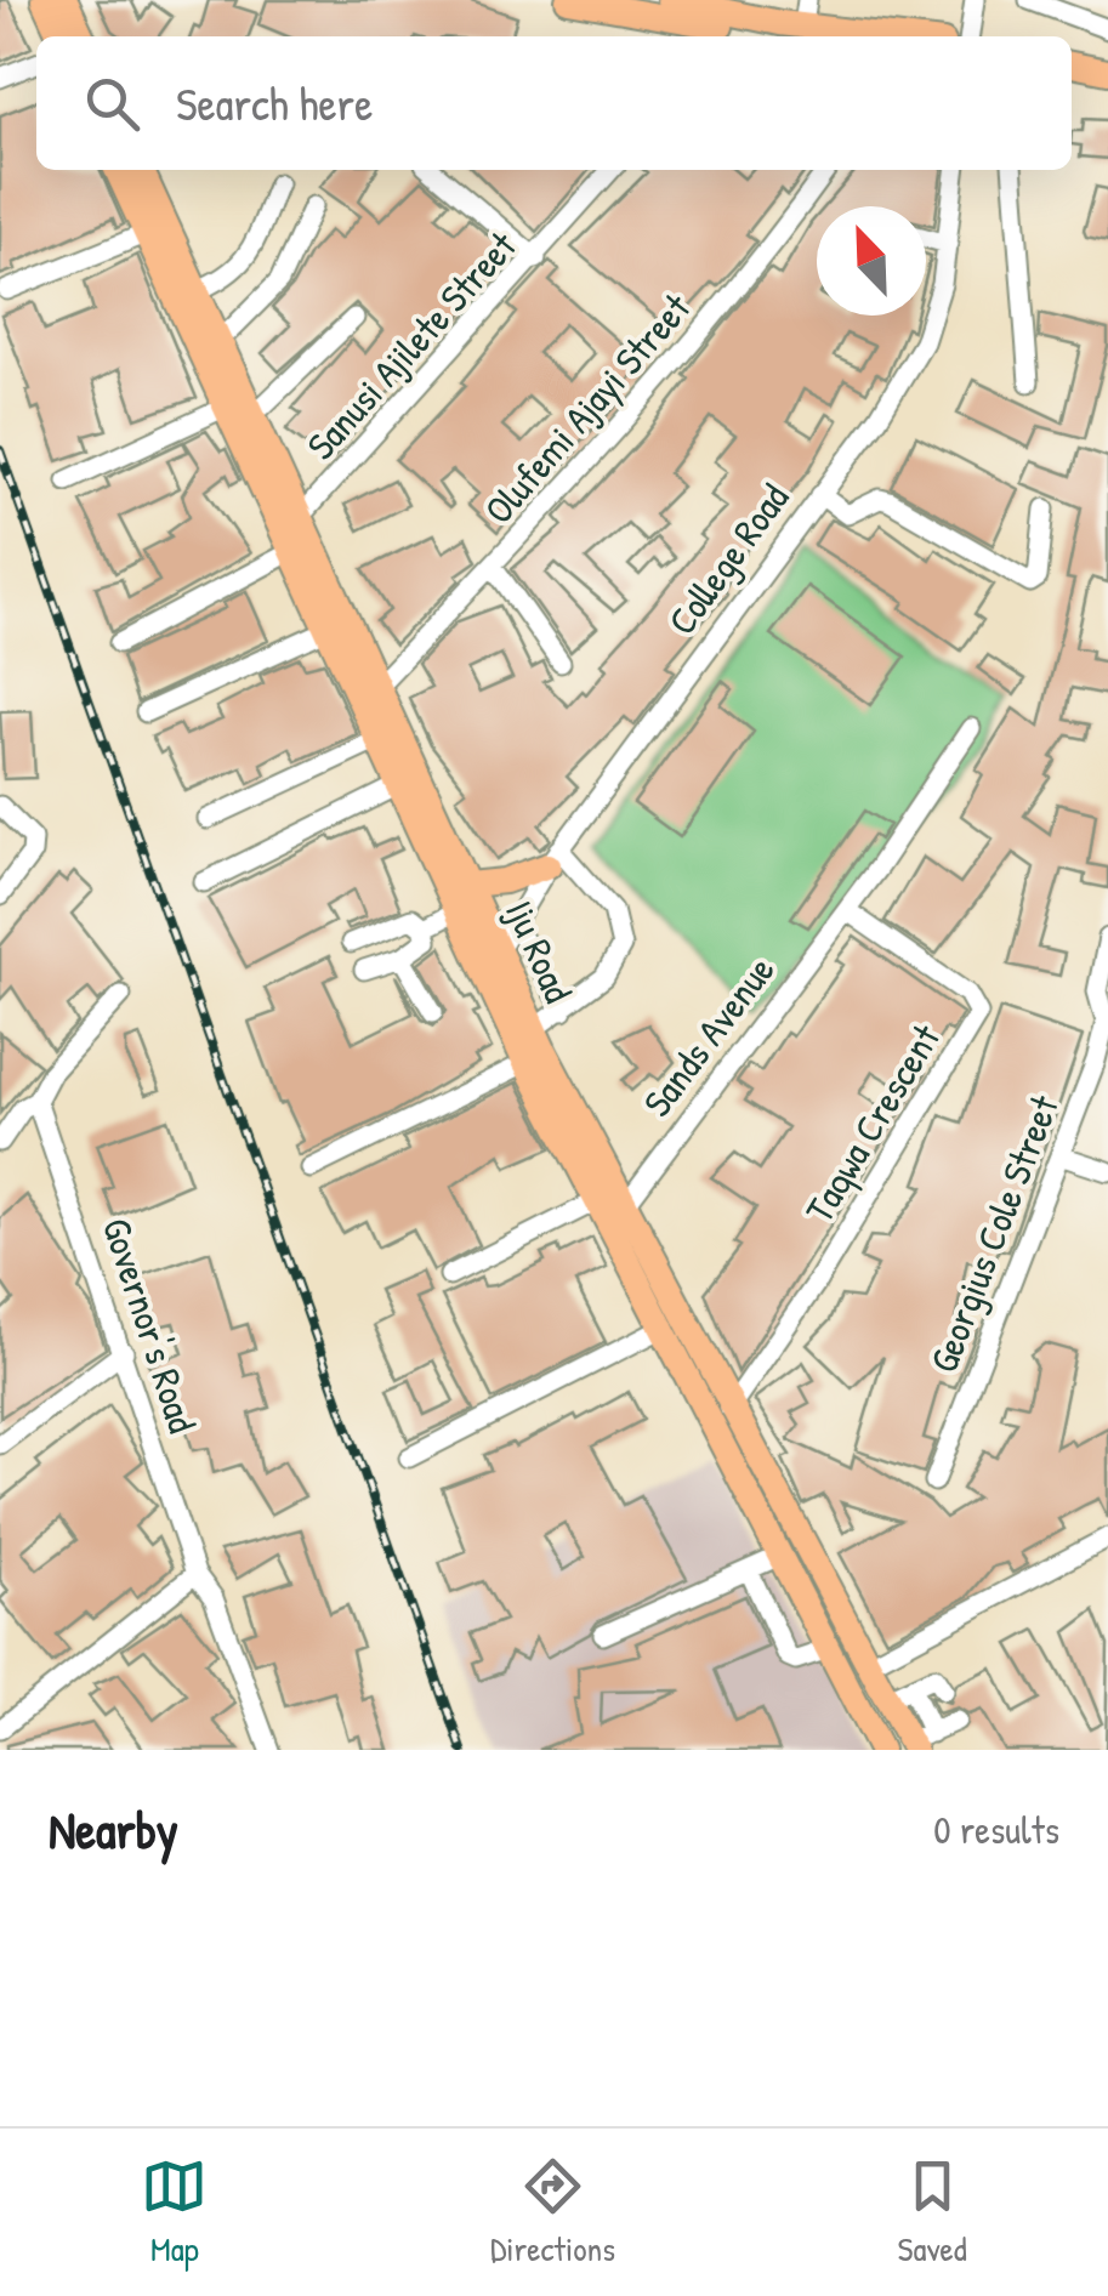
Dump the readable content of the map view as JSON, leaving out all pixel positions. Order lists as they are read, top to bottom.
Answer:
{
  "streets": {
    "main road": ["Iju Road"],
    "street": [
      "Sanusi Ajilete Street",
      "Olufemi Ajayi Street",
      "College Road",
      "Sands Avenue",
      "Taqwa Crescent",
      "Georgius Cole Street",
      "Governor's Road"
    ]
  },
  "crossings": [
    ["Sanusi Ajilete Street", "Iju Road"],
    ["Olufemi Ajayi Street", "Iju Road"],
    ["College Road", "Iju Road"],
    ["Iju Road", "Sands Avenue"],
    ["Iju Road", "Taqwa Crescent"],
    ["Sands Avenue", "Taqwa Crescent"]
  ],
  "north": "top left",
  "page": {
    "search": "Search here",
    "heading": ["Nearby", "0 results"],
    "nav": ["Map", "Directions", "Saved"]
  }
}
